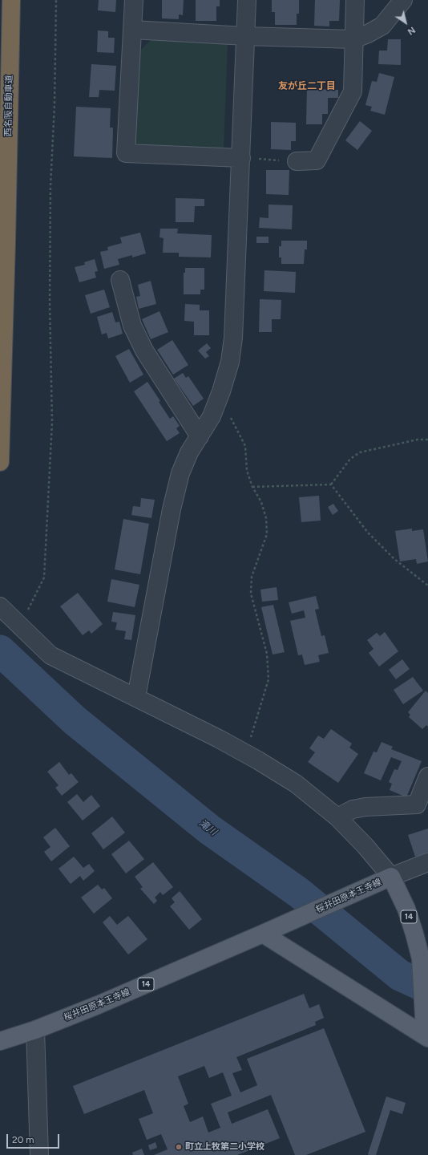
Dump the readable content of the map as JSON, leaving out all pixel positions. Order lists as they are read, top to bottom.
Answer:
{
  "streets": {
    "highway": ["西名阪自動車道"],
    "main road": ["桜井田原本王寺線", "14"]
  },
  "districts": ["友が丘二丁目"],
  "water": ["滝川"],
  "places": ["町立上牧第二小学校"],
  "scale_bar": "20 m",
  "north": "bottom right"
}
